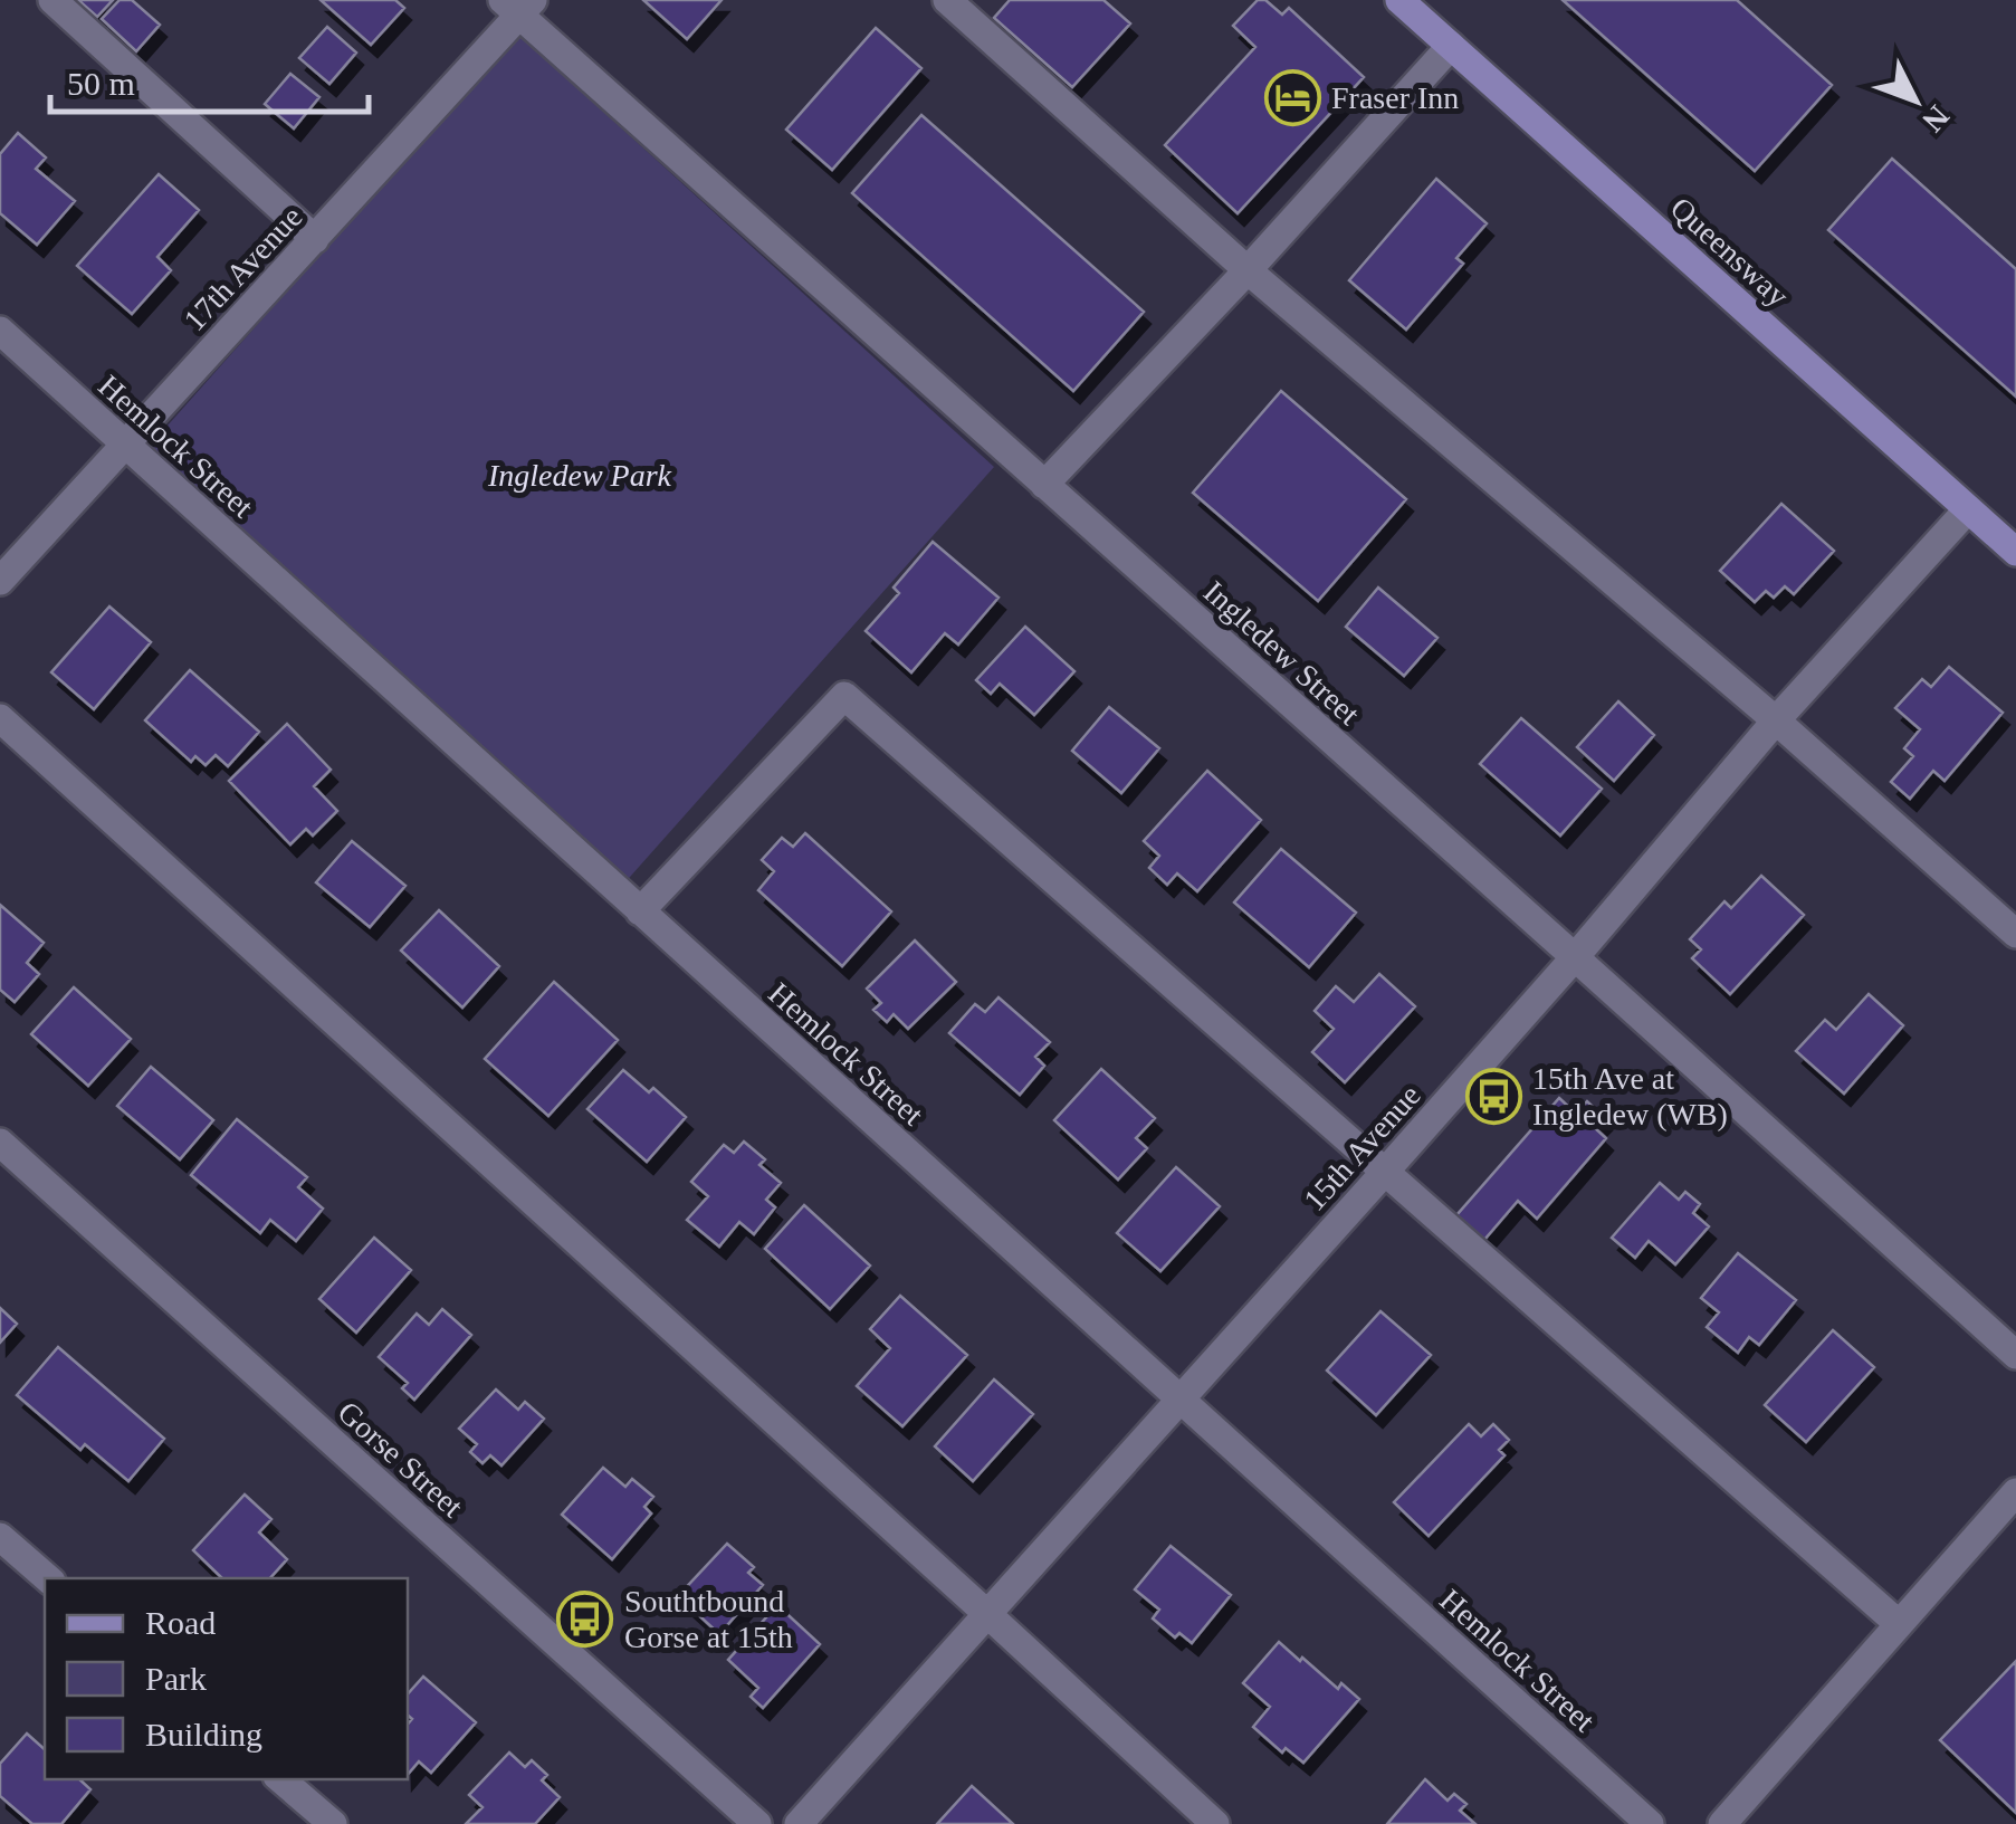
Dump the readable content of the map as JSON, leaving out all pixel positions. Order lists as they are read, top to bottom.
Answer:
{
  "streets": {
    "main road": ["Queensway"],
    "street": [
      "17th Avenue",
      "Hemlock Street",
      "Ingledew Street",
      "15th Avenue",
      "Gorse Street"
    ]
  },
  "crossings": [
    ["Queensway", "15th Avenue"],
    ["17th Avenue", "Hemlock Street"],
    ["17th Avenue", "Ingledew Street"],
    ["Hemlock Street", "15th Avenue"],
    ["Ingledew Street", "15th Avenue"]
  ],
  "parks": ["Ingledew Park"],
  "places": {
    "hotel": ["Fraser Inn"],
    "bus stop": ["15th Ave at Ingledew (WB)", "Southtbound Gorse at 15th"]
  },
  "legend": ["Road", "Park", "Building"],
  "scale_bar": "50 m",
  "north": "bottom right"
}
